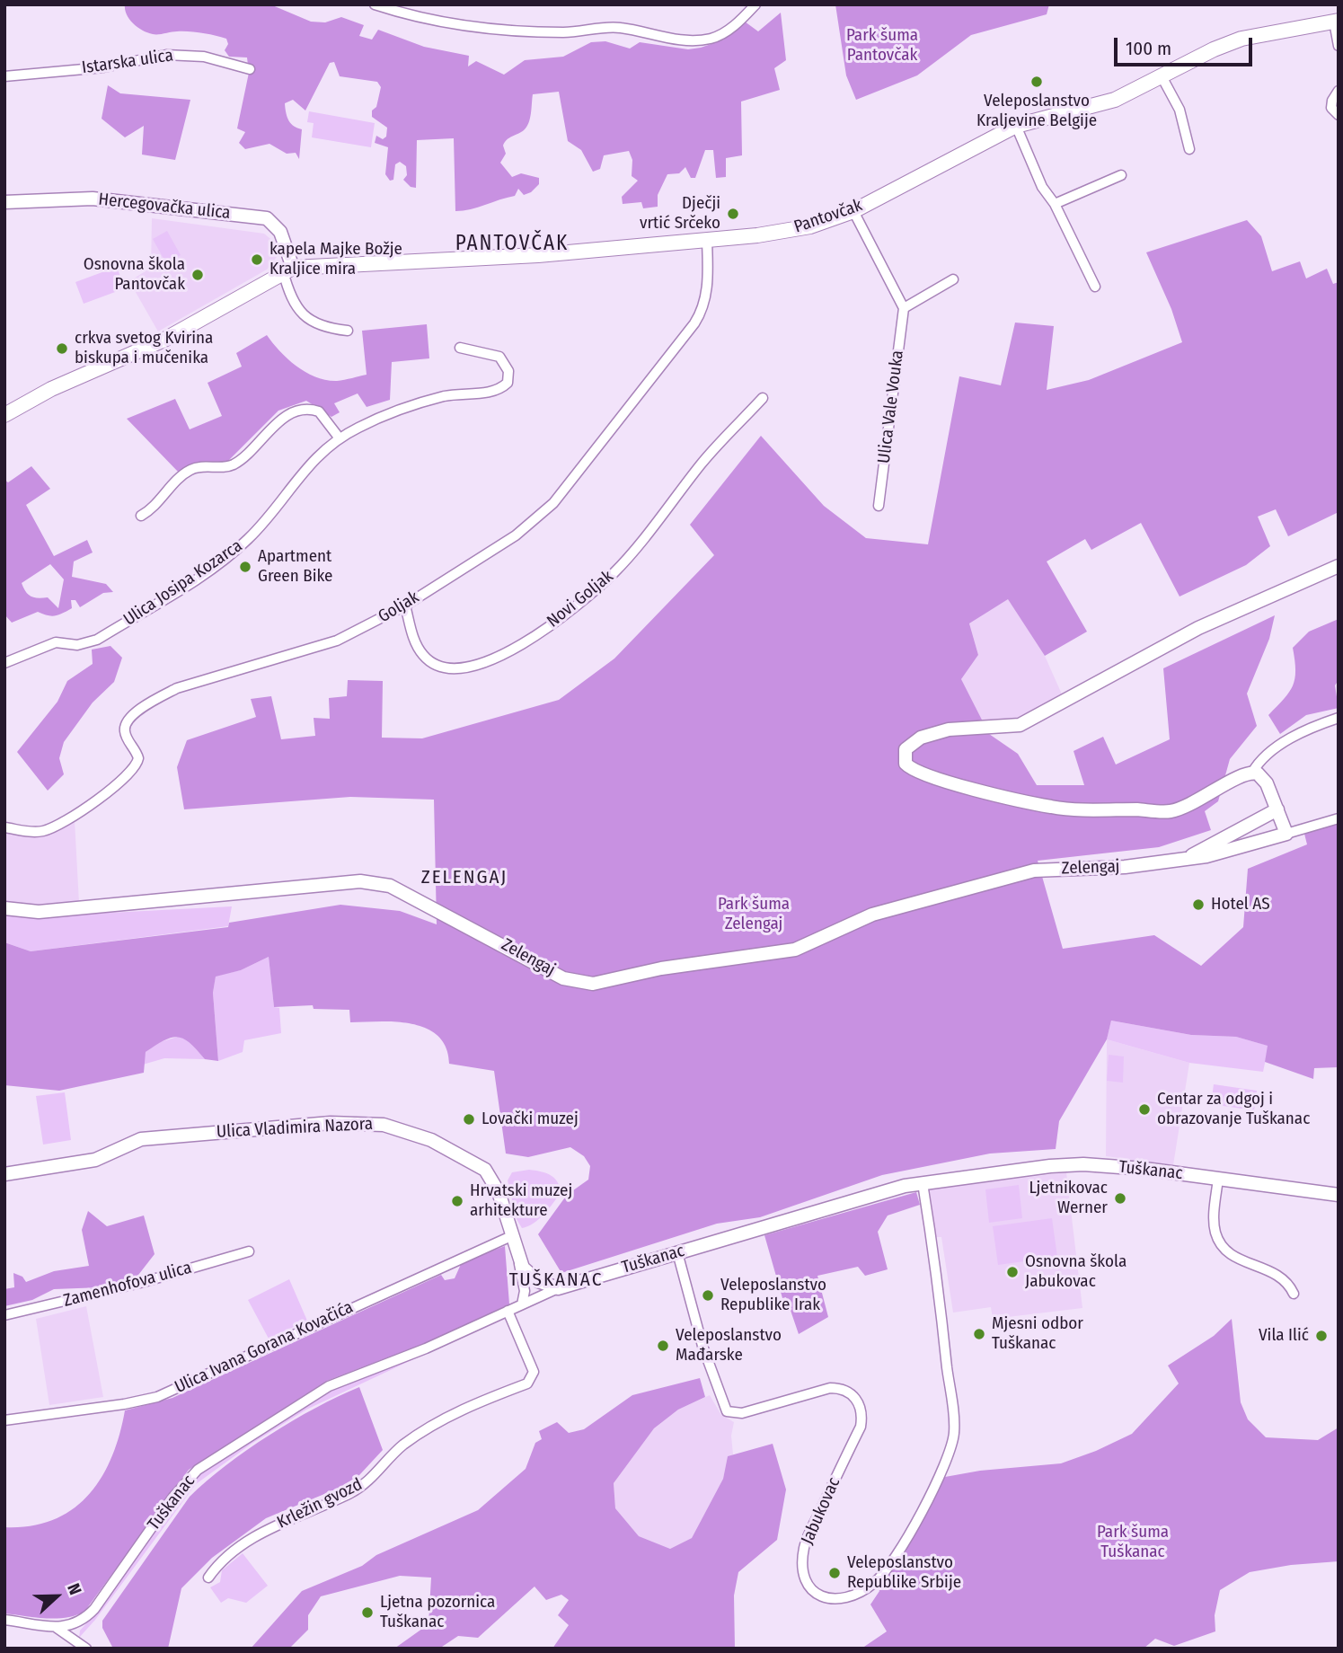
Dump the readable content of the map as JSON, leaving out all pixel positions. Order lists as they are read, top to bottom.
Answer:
{
  "streets": {
    "main road": ["Pantovčak"],
    "street": [
      "Istarska ulica",
      "Hercegovačka ulica",
      "Ulica Vale Vouka",
      "Ulica Josipa Kozarca",
      "Novi Goljak",
      "Goljak",
      "Zelengaj",
      "Ulica Vladimira Nazora",
      "Tuškanac",
      "Zamenhofova ulica",
      "Ulica Ivana Gorana Kovačića",
      "Krležin gvozd",
      "Jabukovac"
    ]
  },
  "crossings": [
    ["Hercegovačka ulica", "Pantovčak"],
    ["Pantovčak", "Goljak"],
    ["Novi Goljak", "Goljak"],
    ["Ulica Vladimira Nazora", "Tuškanac"],
    ["Ulica Vladimira Nazora", "Ulica Ivana Gorana Kovačića"],
    ["Tuškanac", "Krležin gvozd"],
    ["Tuškanac", "Jabukovac"]
  ],
  "districts": ["PANTOVČAK", "ZELENGAJ", "TUŠKANAC"],
  "parks": ["Park šuma Pantovčak", "Park šuma Zelengaj", "Park šuma Tuškanac"],
  "places": [
    "Veleposlanstvo Kraljevine Belgije",
    "Dječji vrtić Srčeko",
    "kapela Majke Božje Kraljice mira",
    "Osnovna škola Pantovčak",
    "crkva svetog Kvirina biskupa i mučenika",
    "Apartment Green Bike",
    "Hotel AS",
    "Centar za odgoj i obrazovanje Tuškanac",
    "Lovački muzej",
    "Ljetnikovac Werner",
    "Hrvatski muzej arhitekture",
    "Osnovna škola Jabukovac",
    "Veleposlanstvo Republike Irak",
    "Mjesni odbor Tuškanac",
    "Vila Ilić",
    "Veleposlanstvo Mađarske",
    "Veleposlanstvo Republike Srbije",
    "Ljetna pozornica Tuškanac"
  ],
  "scale_bar": "100 m",
  "north": "right"
}
